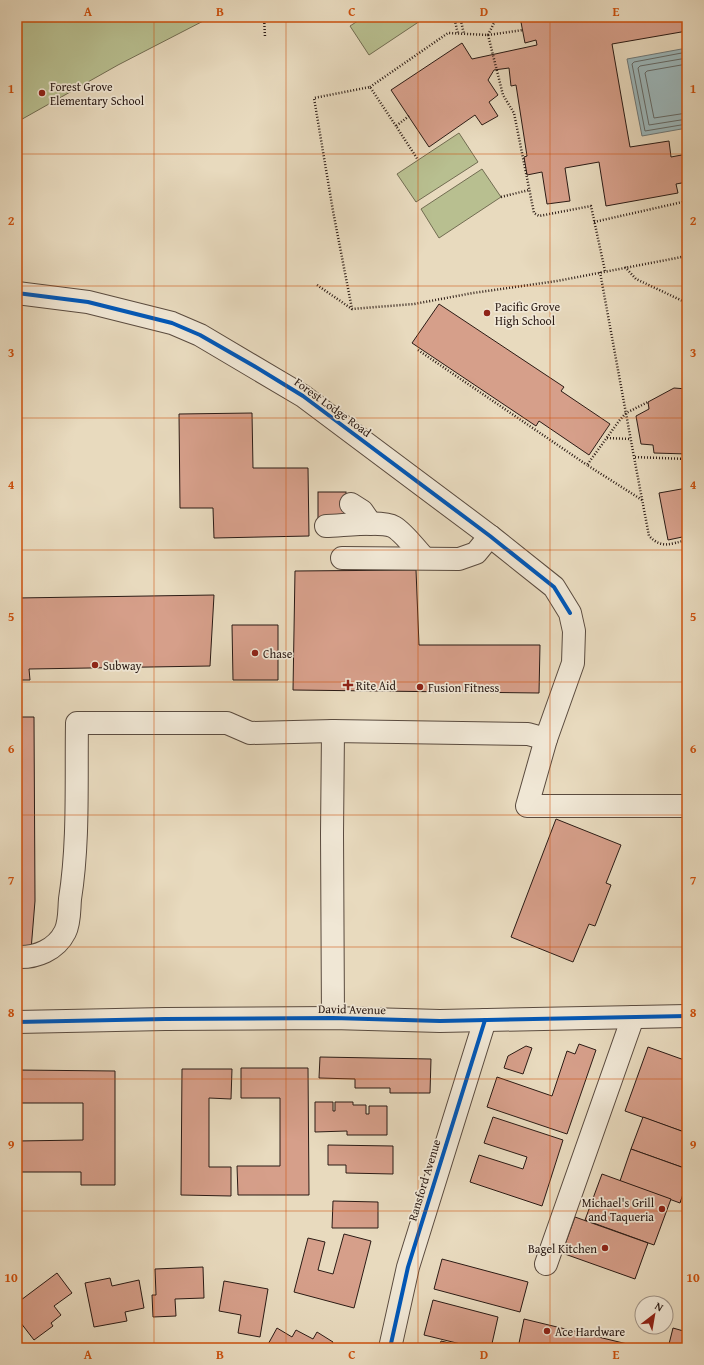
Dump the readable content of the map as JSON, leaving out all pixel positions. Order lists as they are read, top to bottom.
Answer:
{
  "streets": {
    "street": ["Forest Lodge Road", "David Avenue", "Ransford Avenue"]
  },
  "crossings": [
    ["David Avenue", "Ransford Avenue"]
  ],
  "places": {
    "other": [
      "Forest Grove Elementary School",
      "Pacific Grove High School",
      "Chase",
      "Subway",
      "Fusion Fitness",
      "Michael's Grill and Taqueria",
      "Bagel Kitchen",
      "Ace Hardware"
    ],
    "health": ["Rite Aid"]
  },
  "north": "top right",
  "grid": {
    "columns": [
      "A",
      "B",
      "C",
      "D",
      "E"
    ],
    "rows": [
      "1",
      "2",
      "3",
      "4",
      "5",
      "6",
      "7",
      "8",
      "9",
      "10"
    ]
  }
}
